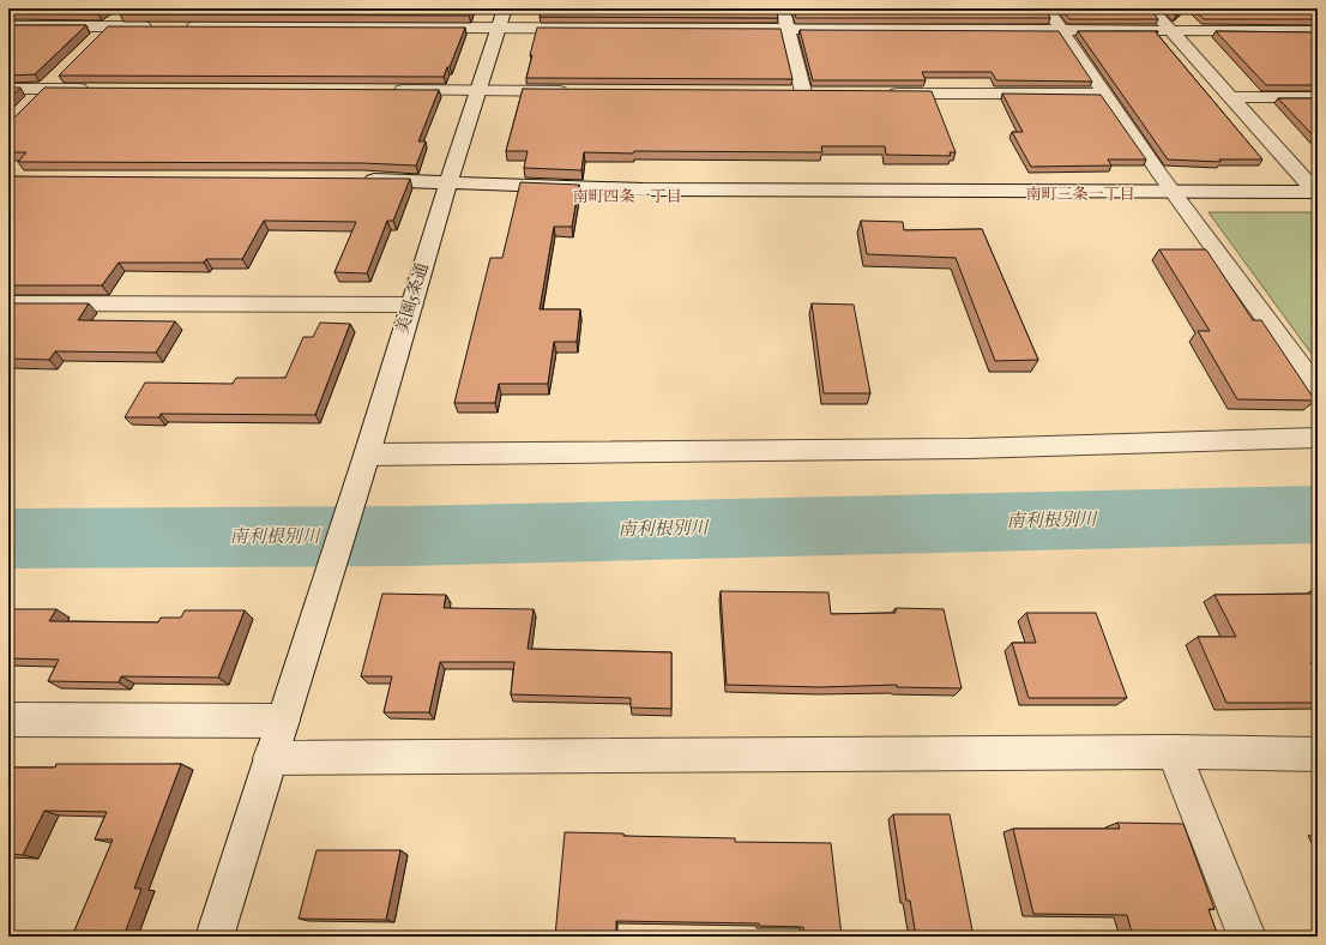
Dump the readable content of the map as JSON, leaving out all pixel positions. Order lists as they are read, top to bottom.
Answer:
{
  "streets": {
    "street": ["美園5条通"]
  },
  "districts": ["南町三条一丁目", "南町四条一丁目"],
  "water": ["南利根別川"]
}
